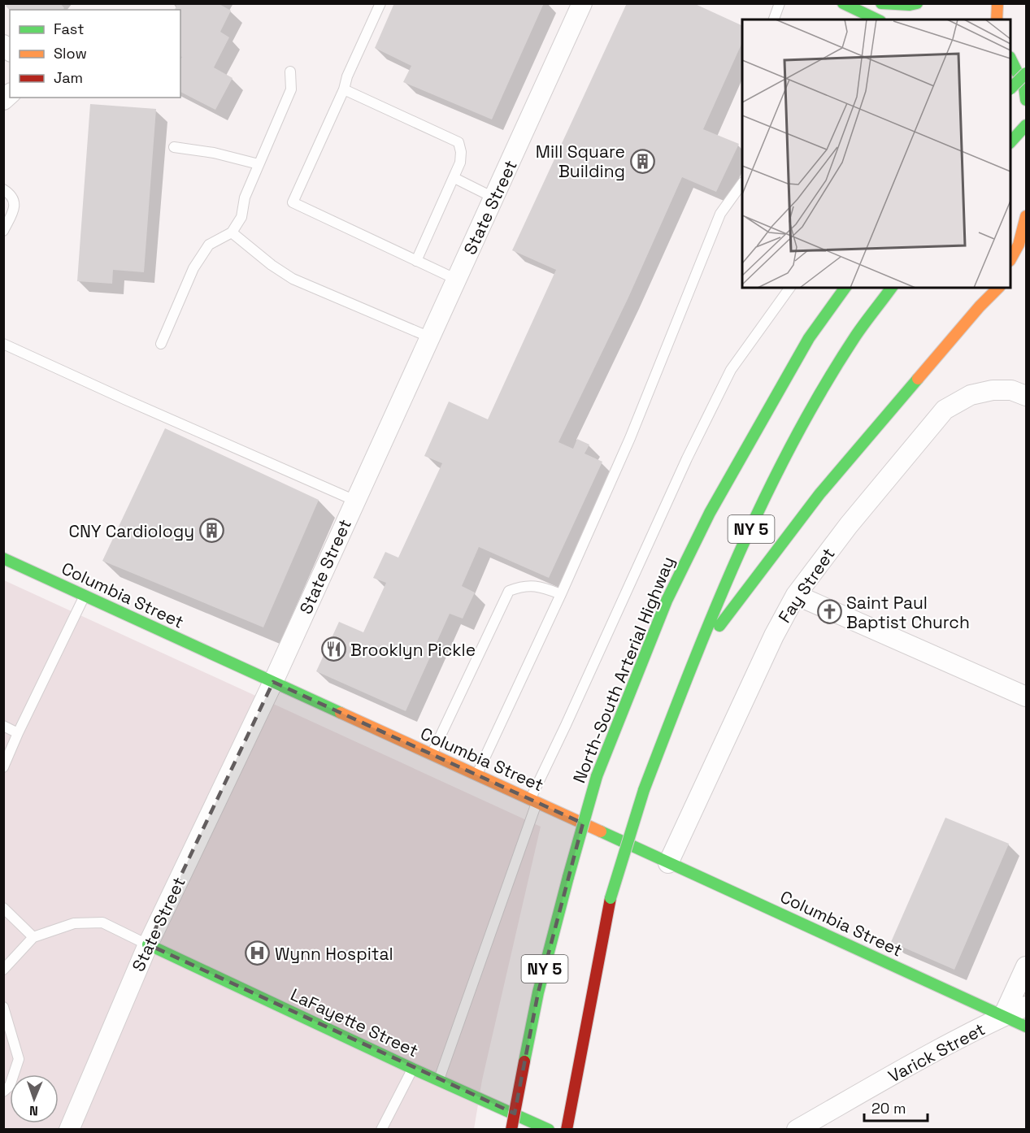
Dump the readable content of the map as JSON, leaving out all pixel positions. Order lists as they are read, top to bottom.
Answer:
{
  "streets": {
    "main road": [
      "NY 5",
      "Columbia Street",
      "North-South Arterial Highway",
      "LaFayette Street"
    ],
    "street": ["State Street", "Fay Street", "Varick Street"]
  },
  "crossings": [
    ["State Street", "Columbia Street"],
    ["State Street", "LaFayette Street"],
    ["Fay Street", "Columbia Street"],
    ["Columbia Street", "Varick Street"]
  ],
  "places": {
    "building": ["Mill Square Building", "CNY Cardiology"],
    "church": ["Saint Paul Baptist Church"],
    "restaurant": ["Brooklyn Pickle"],
    "hospital": ["Wynn Hospital"]
  },
  "legend": ["Fast", "Slow", "Jam"],
  "scale_bar": "20 m",
  "north": "bottom"
}
